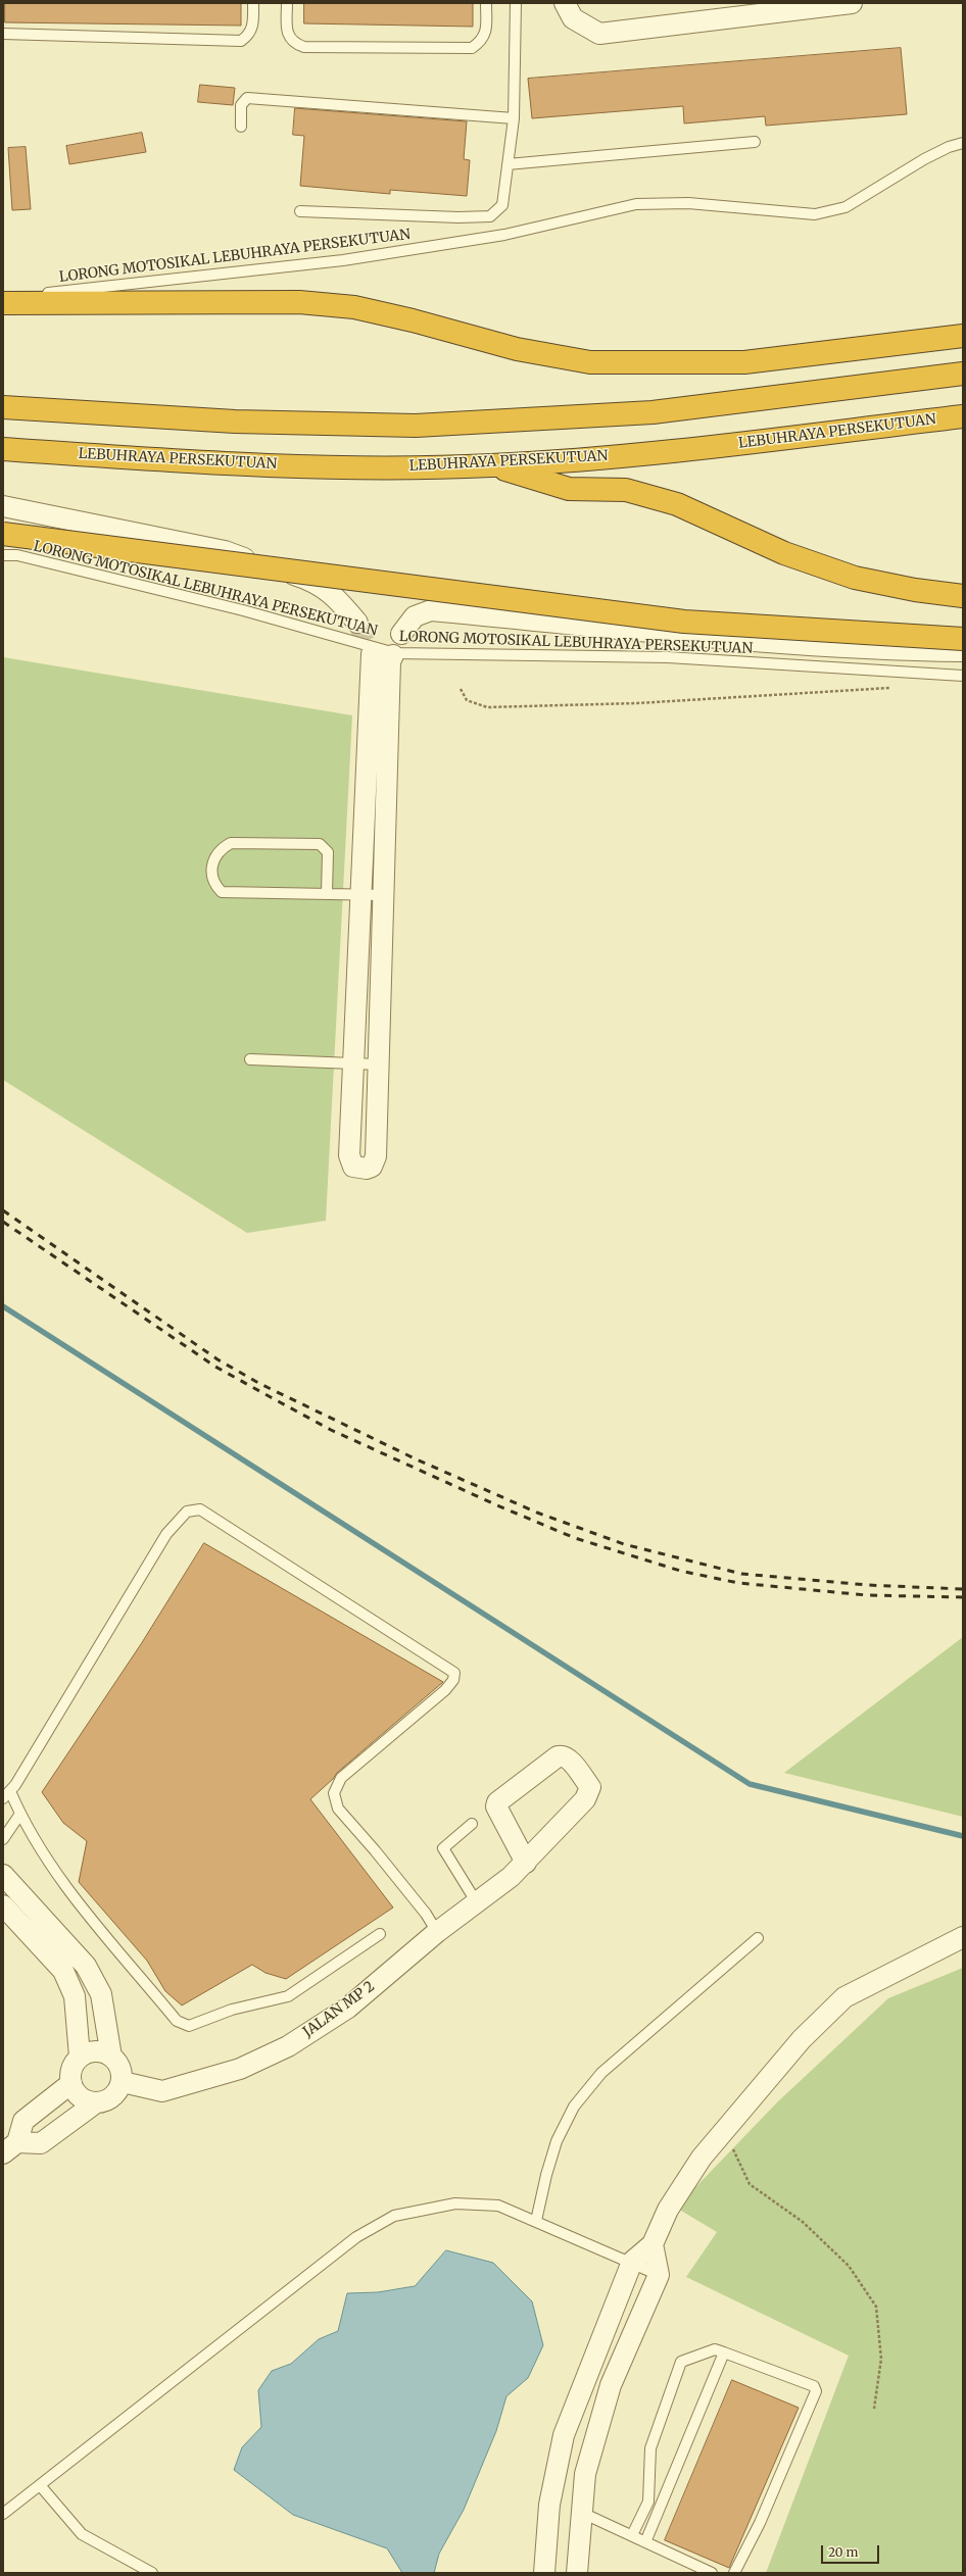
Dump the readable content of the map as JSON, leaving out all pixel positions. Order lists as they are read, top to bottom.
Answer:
{
  "streets": {
    "highway": ["LEBUHRAYA PERSEKUTUAN"],
    "street": ["JALAN MP 2"],
    "lane": ["LORONG MOTOSIKAL LEBUHRAYA PERSEKUTUAN"]
  },
  "scale_bar": "20 m"
}
